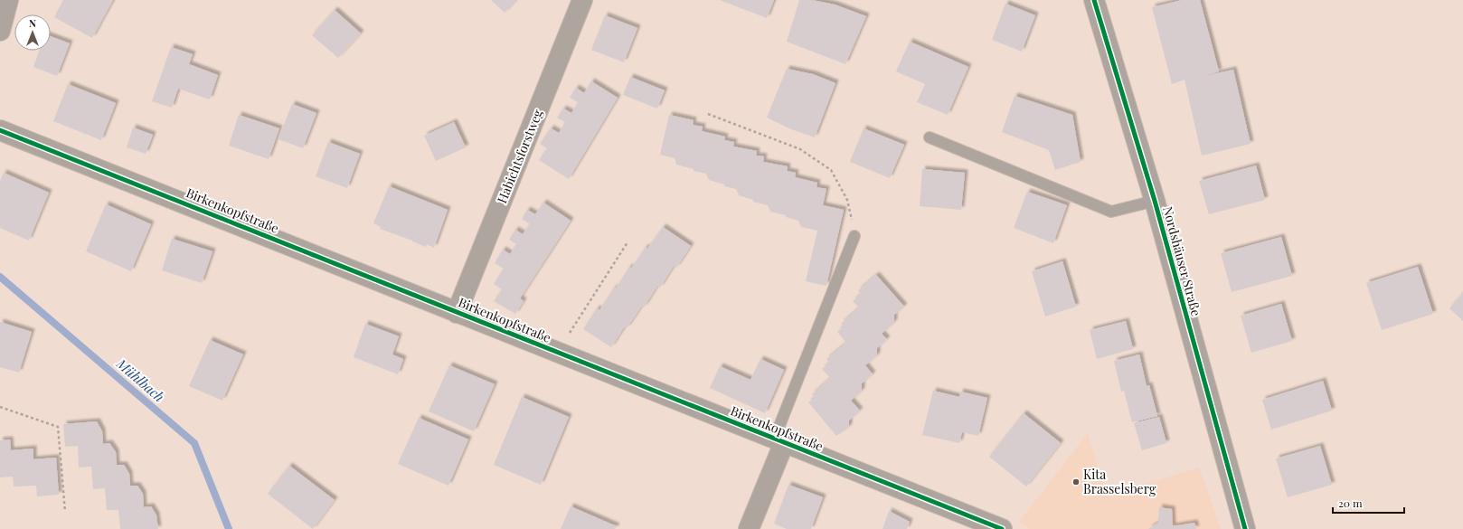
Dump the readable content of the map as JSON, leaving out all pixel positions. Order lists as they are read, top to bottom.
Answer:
{
  "streets": {
    "street": ["Habichtsforstweg", "Birkenkopfstraße", "Nordshäuser Straße"]
  },
  "crossings": [
    ["Habichtsforstweg", "Birkenkopfstraße"]
  ],
  "water": ["Mühlbach"],
  "places": ["Kita Brasselsberg"],
  "scale_bar": "20 m",
  "north": "top"
}
